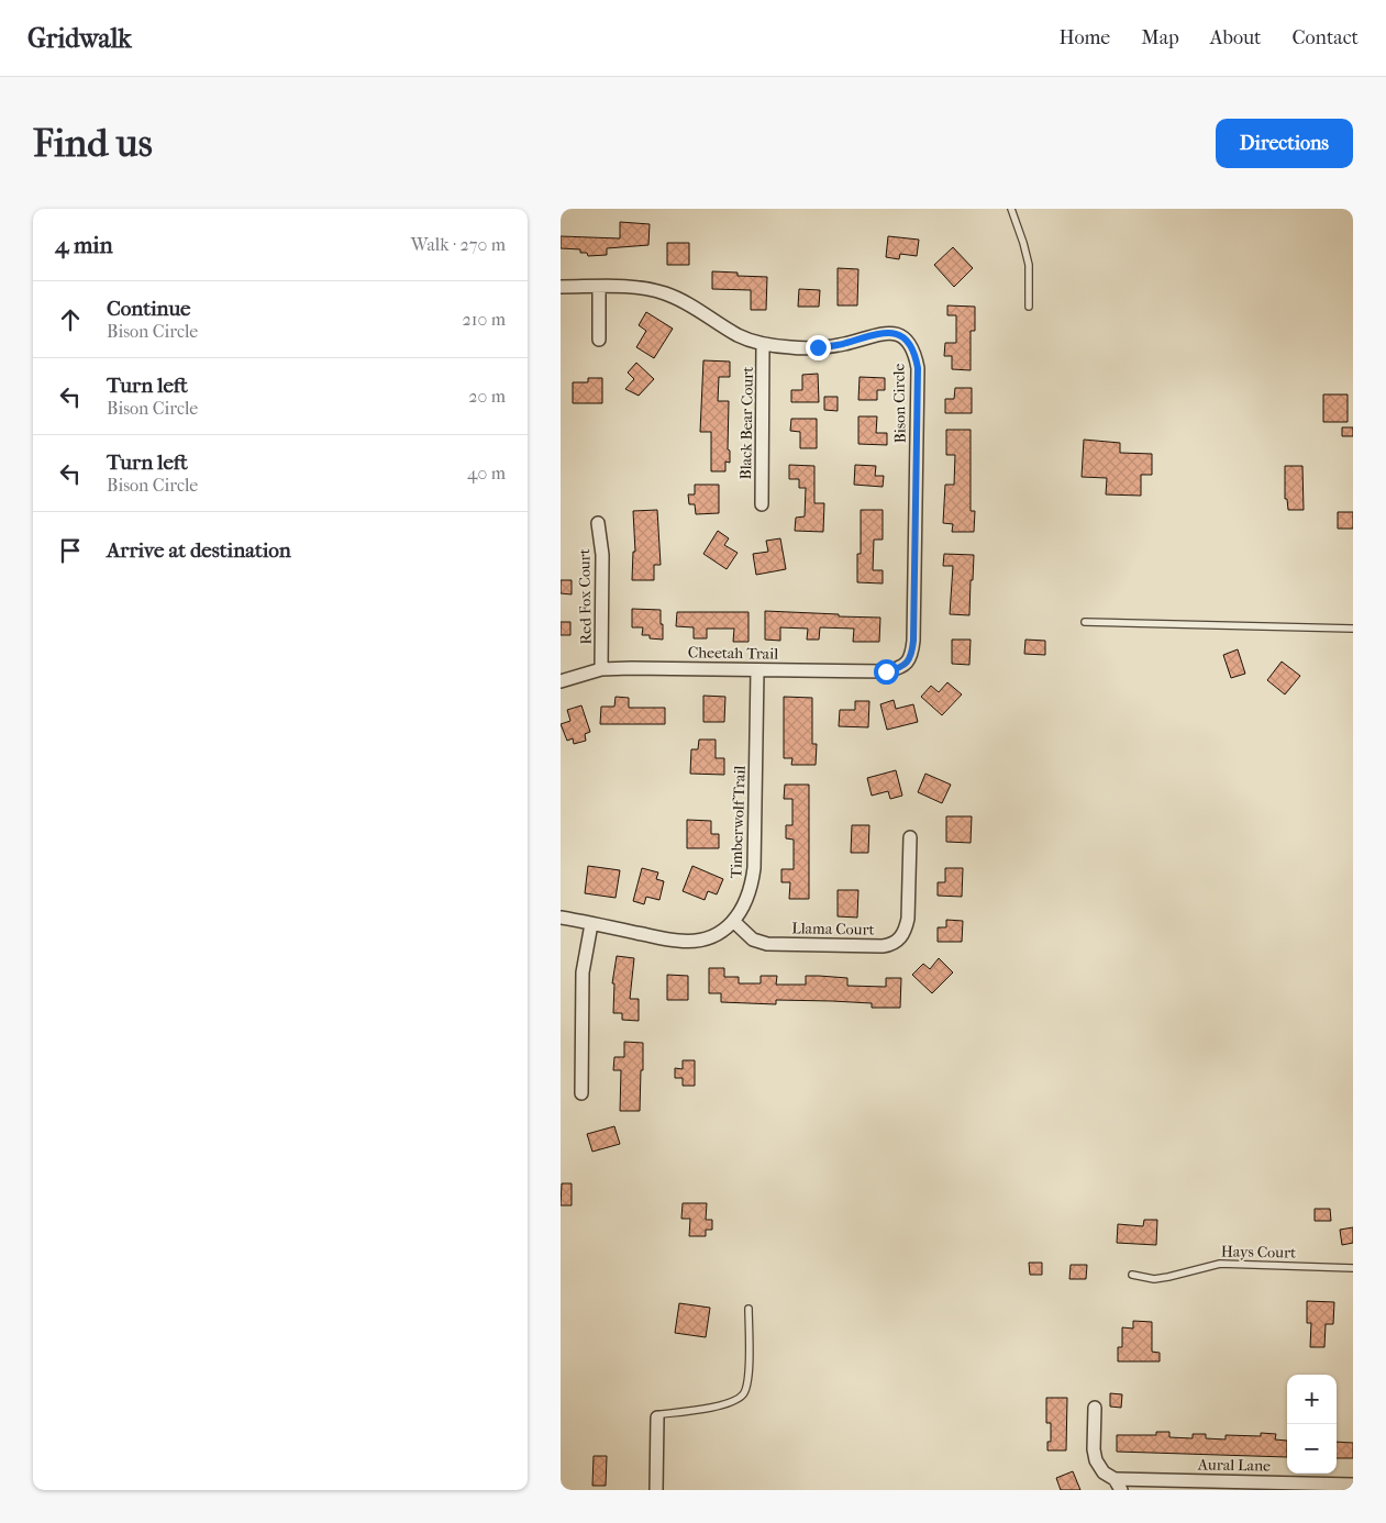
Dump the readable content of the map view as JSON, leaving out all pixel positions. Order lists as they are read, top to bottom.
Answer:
{
  "streets": {
    "street": [
      "Bison Circle",
      "Black Bear Court",
      "Red Fox Court",
      "Cheetah Trail",
      "Timberwolf Trail",
      "Llama Court",
      "Aural Lane"
    ],
    "lane": ["Hays Court"]
  },
  "crossings": [
    ["Bison Circle", "Black Bear Court"],
    ["Bison Circle", "Cheetah Trail"],
    ["Red Fox Court", "Cheetah Trail"],
    ["Cheetah Trail", "Timberwolf Trail"],
    ["Timberwolf Trail", "Llama Court"]
  ],
  "page": {
    "header": "Gridwalk",
    "nav": [
      "Home",
      "Map",
      "About",
      "Contact"
    ],
    "buttons": "Directions",
    "title": "Find us",
    "heading": ["4 min", "Walk · 270 m"],
    "list": [
      ["Continue", "Bison Circle", "210 m"],
      ["Turn left", "Bison Circle", "20 m"],
      ["Turn left", "Bison Circle", "40 m"],
      "Arrive at destination"
    ],
    "map_buttons": ["+", "−"]
  }
}
